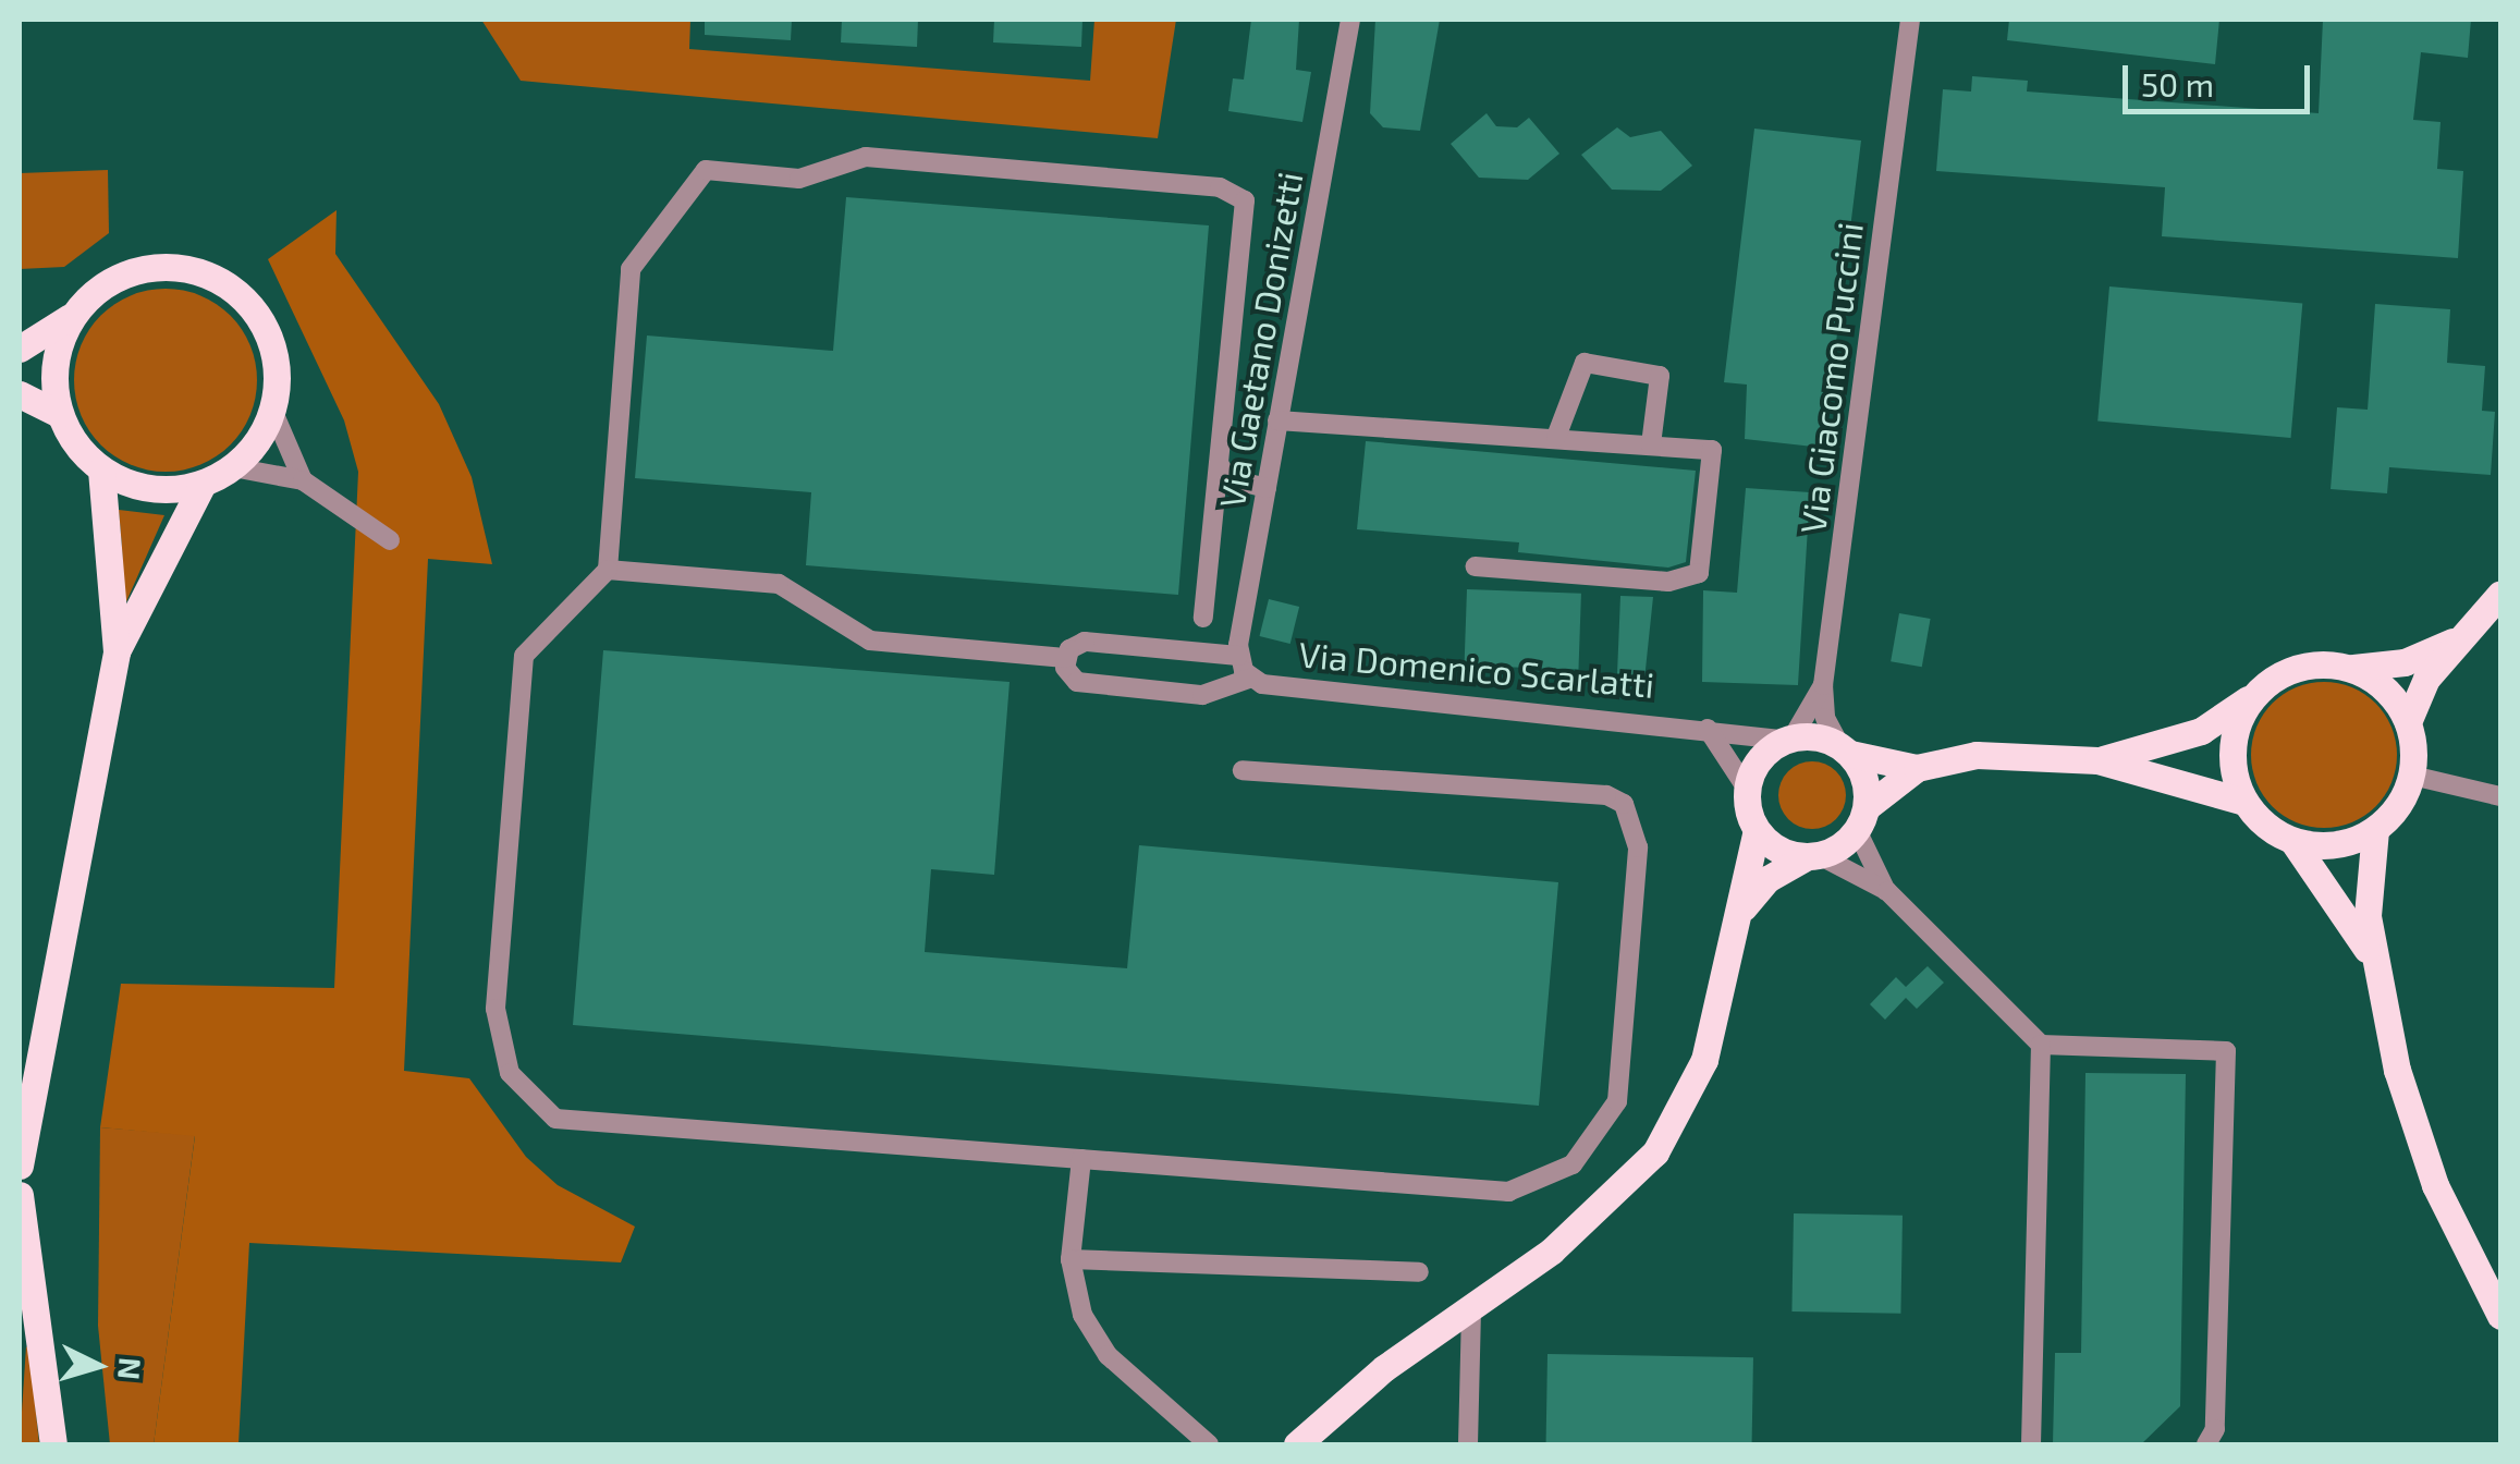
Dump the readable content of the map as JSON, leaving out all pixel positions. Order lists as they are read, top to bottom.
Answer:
{
  "streets": {
    "street": ["Via Gaetano Donizetti", "Via Giacomo Puccini", "Via Domenico Scarlatti"]
  },
  "crossings": [
    ["Via Gaetano Donizetti", "Via Domenico Scarlatti"],
    ["Via Giacomo Puccini", "Via Domenico Scarlatti"]
  ],
  "scale_bar": "50 m",
  "north": "right"
}
